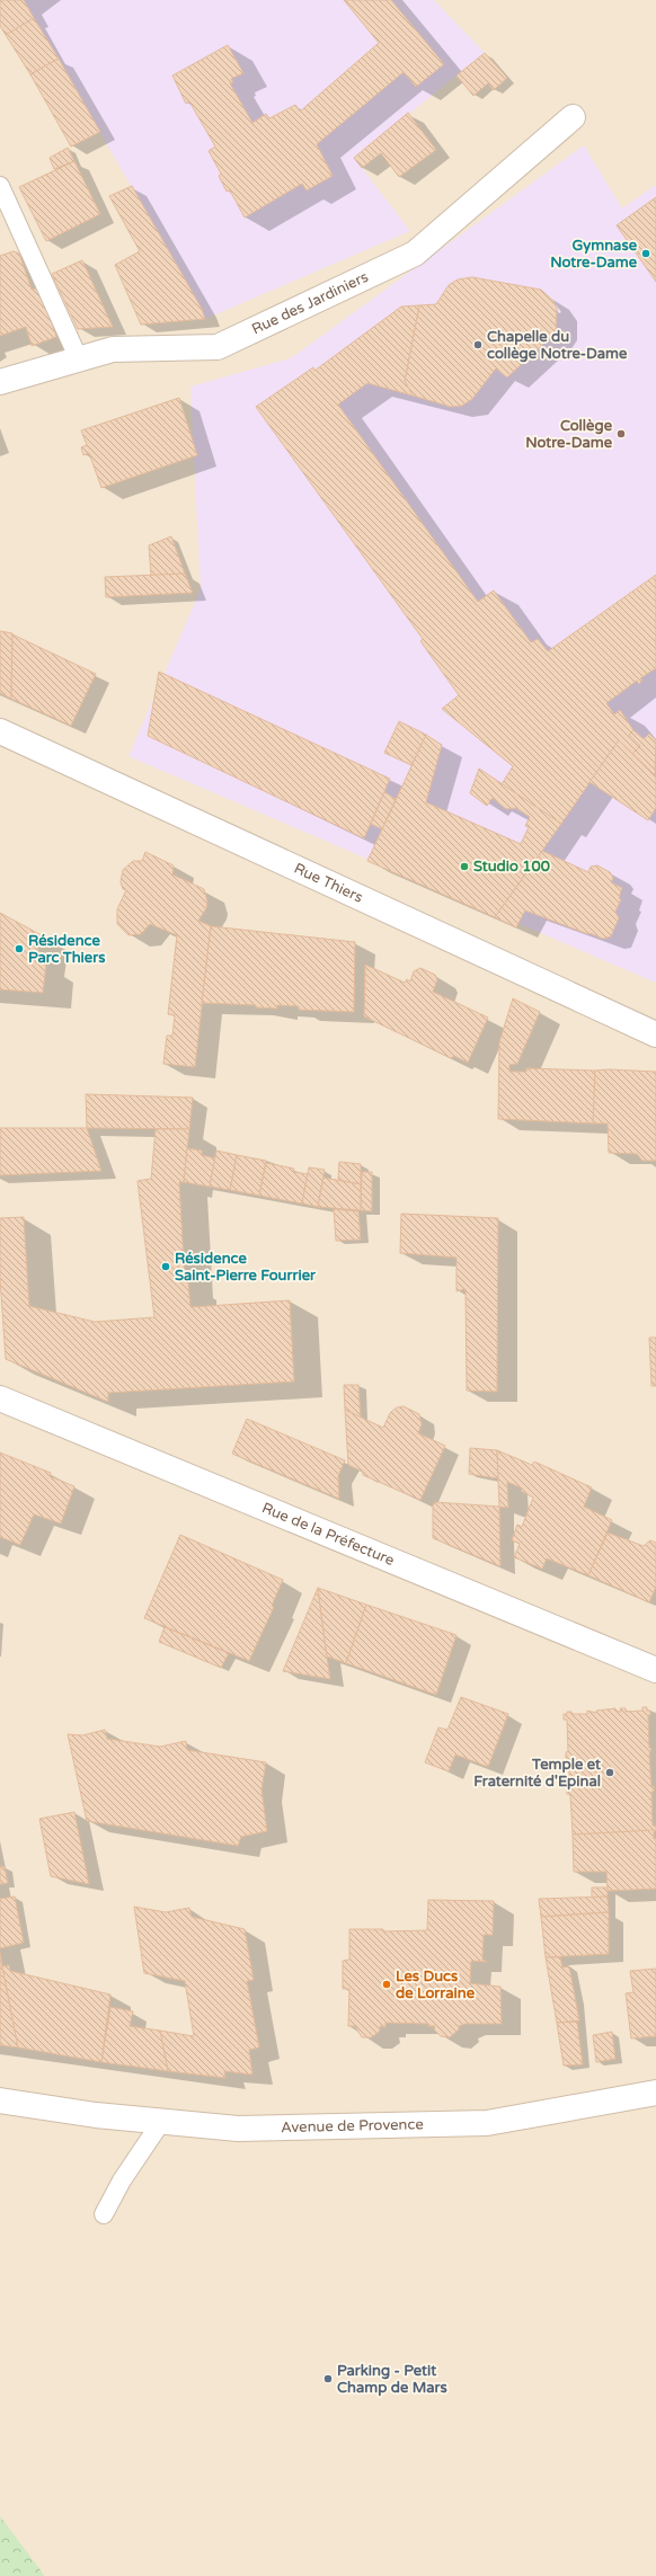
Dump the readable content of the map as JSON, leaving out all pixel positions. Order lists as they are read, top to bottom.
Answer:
{
  "streets": {
    "street": [
      "Rue des Jardiniers",
      "Rue Thiers",
      "Rue de la Préfecture",
      "Avenue de Provence"
    ]
  },
  "places": [
    "Gymnase Notre-Dame",
    "Chapelle du collège Notre-Dame",
    "Collège Notre-Dame",
    "Studio 100",
    "Résidence Parc Thiers",
    "Résidence Saint-Pierre Fourrier",
    "Temple et Fraternité d'Epinal",
    "Les Ducs de Lorraine",
    "Parking - Petit Champ de Mars"
  ]
}
